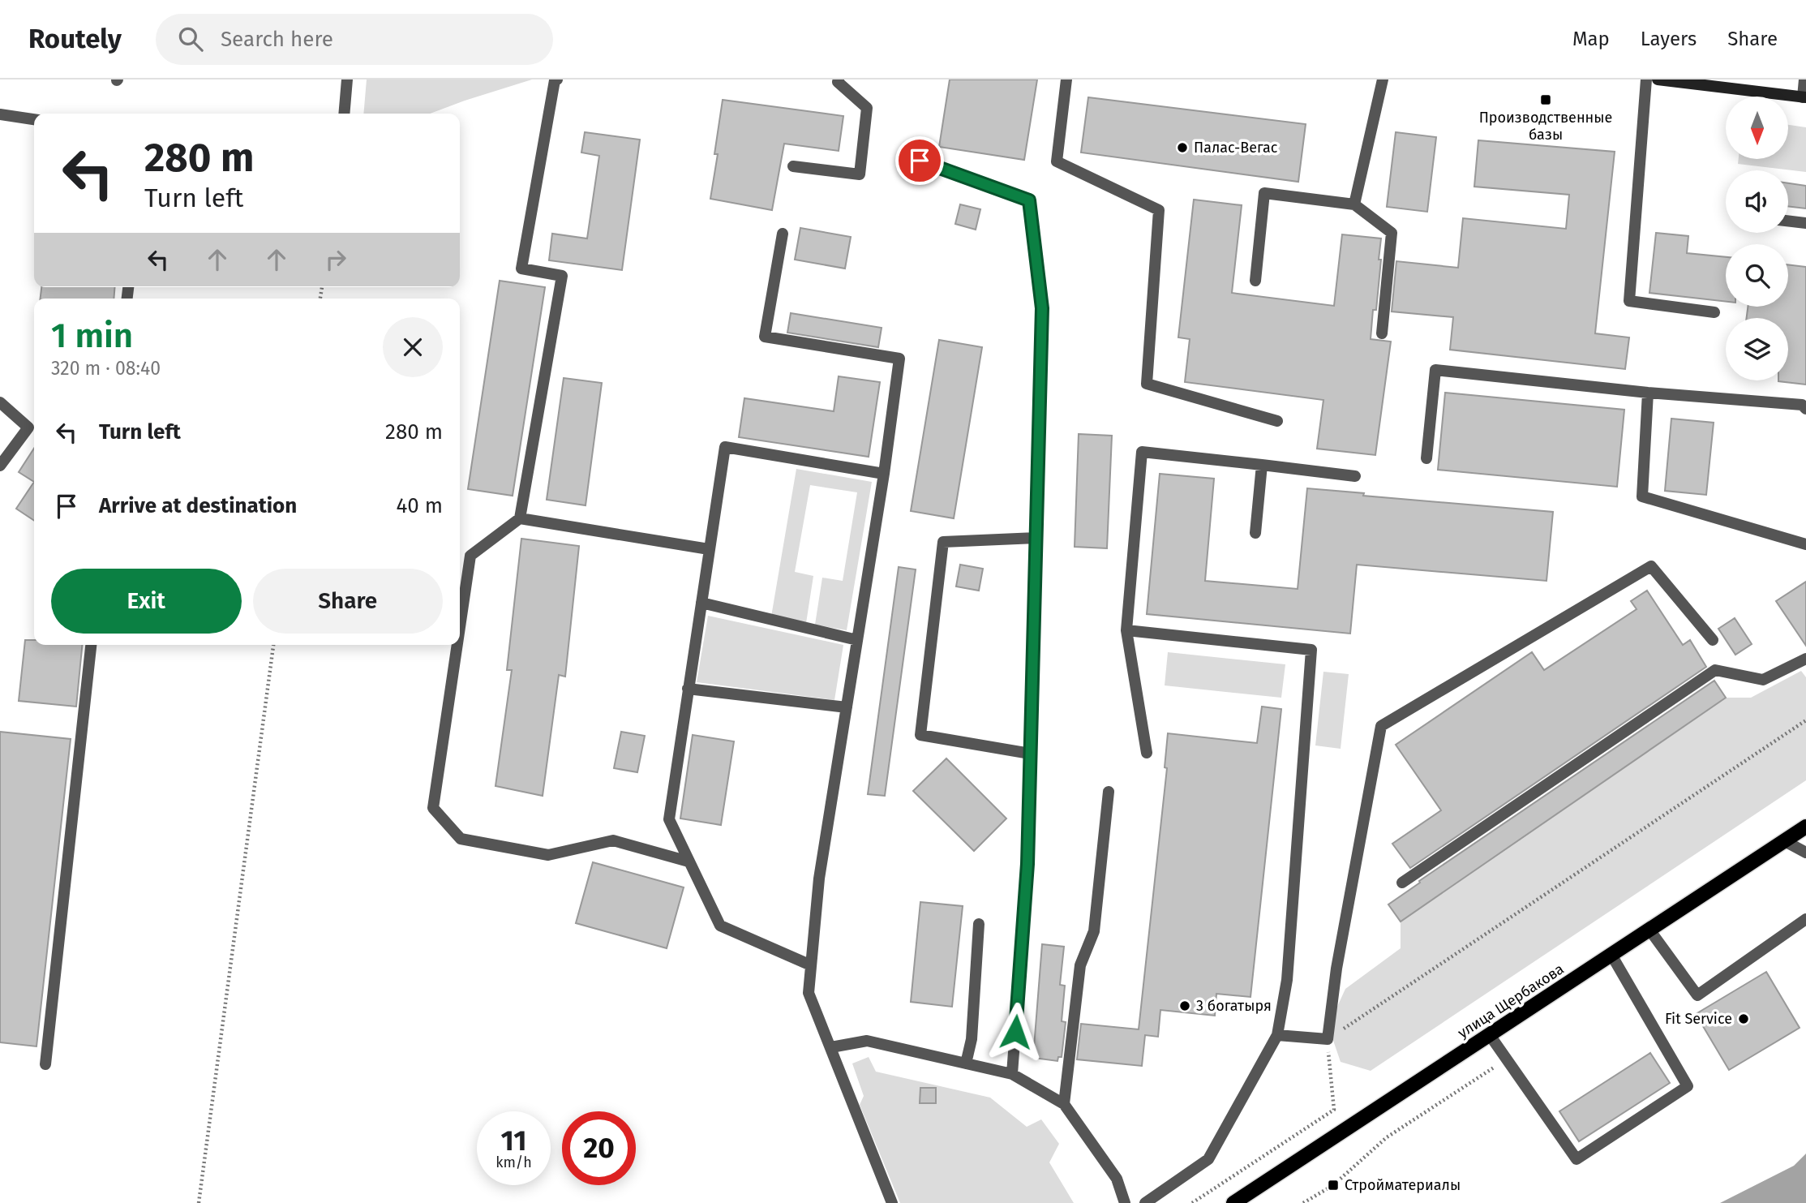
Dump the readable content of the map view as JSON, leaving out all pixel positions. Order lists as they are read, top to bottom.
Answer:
{
  "streets": {
    "main road": ["улица Щербакова"]
  },
  "places": {
    "transit": ["Производственные базы", "Стройматериалы"],
    "other": ["Палас-Вегас", "3 богатыря", "Fit Service"]
  },
  "north": "bottom",
  "page": {
    "header": "Routely",
    "search": "Search here",
    "nav": ["Map", "Layers", "Share"],
    "turn": ["280 m", "Turn left"],
    "heading": ["1 min", "320 m · 08:40"],
    "list": [
      {
        "name": "Turn left",
        "value": "280 m"
      },
      {
        "name": "Arrive at destination",
        "value": "40 m"
      }
    ],
    "buttons": ["Exit", "Share"],
    "speed": "11 km/h",
    "limit": "20"
  }
}
